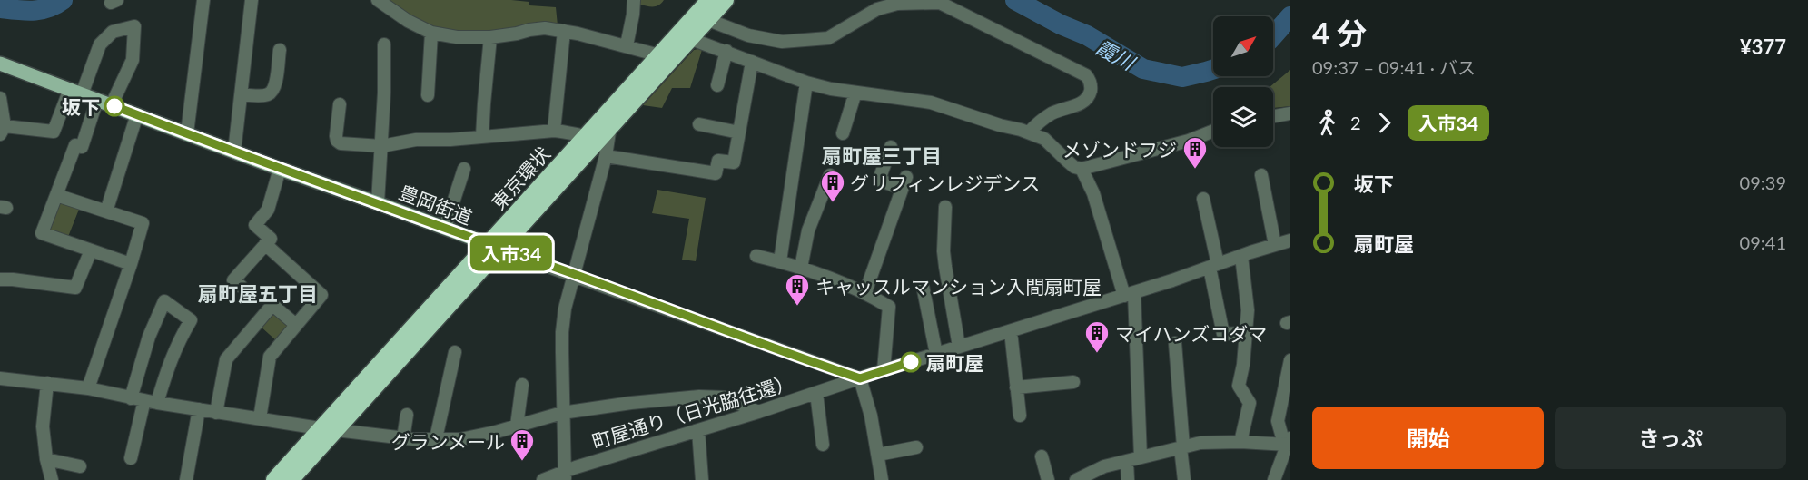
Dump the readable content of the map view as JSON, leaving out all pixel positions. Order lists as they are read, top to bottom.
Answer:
{
  "streets": {
    "highway": ["東京環状"],
    "main road": ["豊岡街道"],
    "street": ["町屋通り（日光脇往還）"]
  },
  "crossings": [
    ["東京環状", "豊岡街道"],
    ["豊岡街道", "町屋通り（日光脇往還）"]
  ],
  "districts": ["扇町屋三丁目", "扇町屋五丁目"],
  "water": ["霞川"],
  "places": {
    "other": ["坂下", "扇町屋"],
    "building": [
      "メゾンドフジ",
      "グリフィンレジデンス",
      "キャッスルマンション入間扇町屋",
      "マイハンズコダマ",
      "グランメール"
    ]
  },
  "lines": ["bus line 入市34"],
  "north": "top right",
  "page": {
    "on_map": "入市34",
    "heading": ["4 分", "09:37 – 09:41 · バス", "¥377"],
    "legs": ["2", "入市34"],
    "list": [
      {
        "name": "坂下",
        "value": "09:39"
      },
      {
        "name": "扇町屋",
        "value": "09:41"
      }
    ],
    "buttons": ["開始", "きっぷ"]
  }
}
